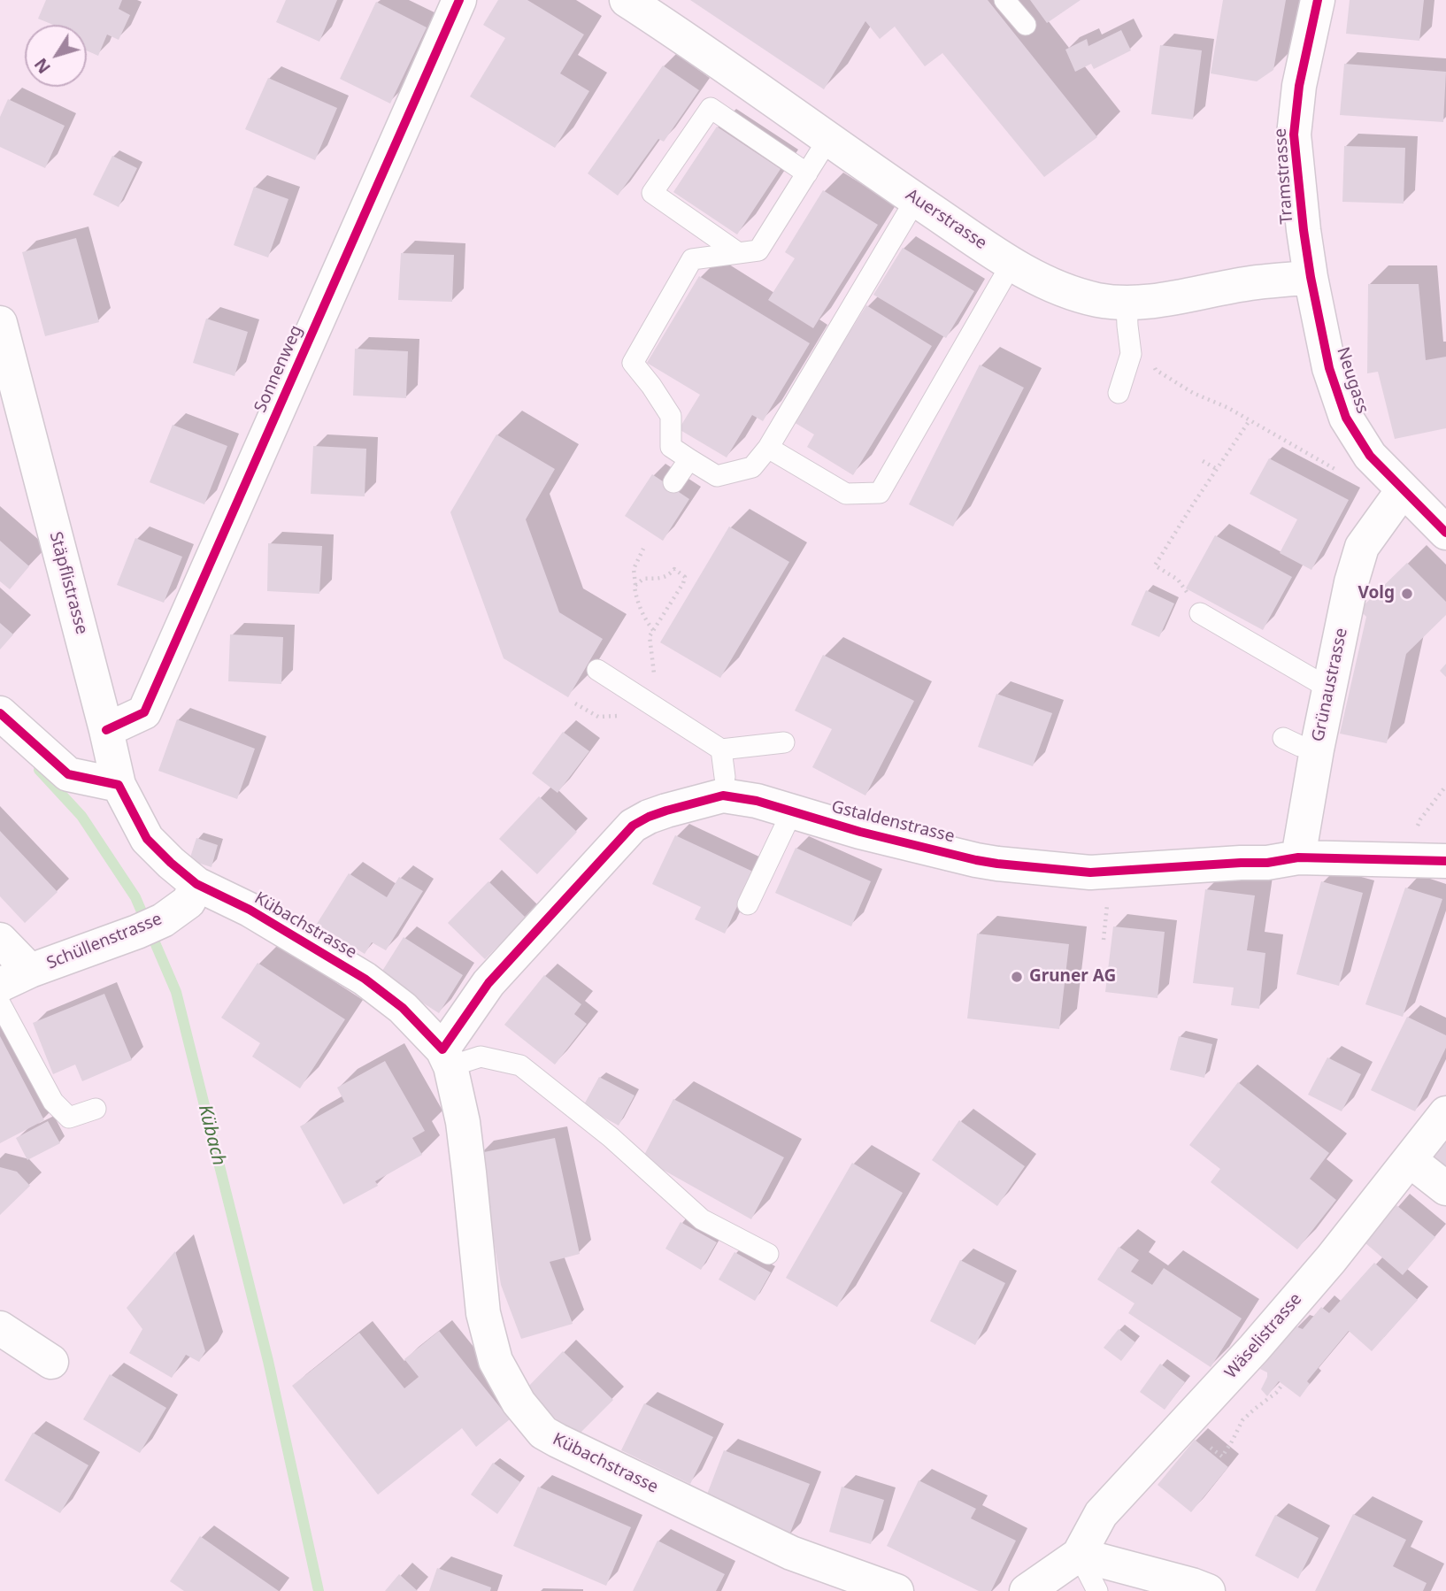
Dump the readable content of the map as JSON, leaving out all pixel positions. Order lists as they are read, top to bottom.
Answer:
{
  "streets": {
    "street": [
      "Tramstrasse",
      "Auerstrasse",
      "Sonnenweg",
      "Neugass",
      "Stäpflistrasse",
      "Grünaustrasse",
      "Gstaldenstrasse",
      "Kübachstrasse",
      "Schüllenstrasse",
      "Wäselistrasse"
    ]
  },
  "crossings": [
    ["Tramstrasse", "Auerstrasse"],
    ["Tramstrasse", "Neugass"],
    ["Auerstrasse", "Neugass"],
    ["Sonnenweg", "Stäpflistrasse"],
    ["Neugass", "Grünaustrasse"],
    ["Stäpflistrasse", "Kübachstrasse"],
    ["Grünaustrasse", "Gstaldenstrasse"],
    ["Gstaldenstrasse", "Kübachstrasse"],
    ["Kübachstrasse", "Schüllenstrasse"]
  ],
  "water": ["Kübach"],
  "places": ["Volg", "Gruner AG"],
  "north": "bottom left"
}
